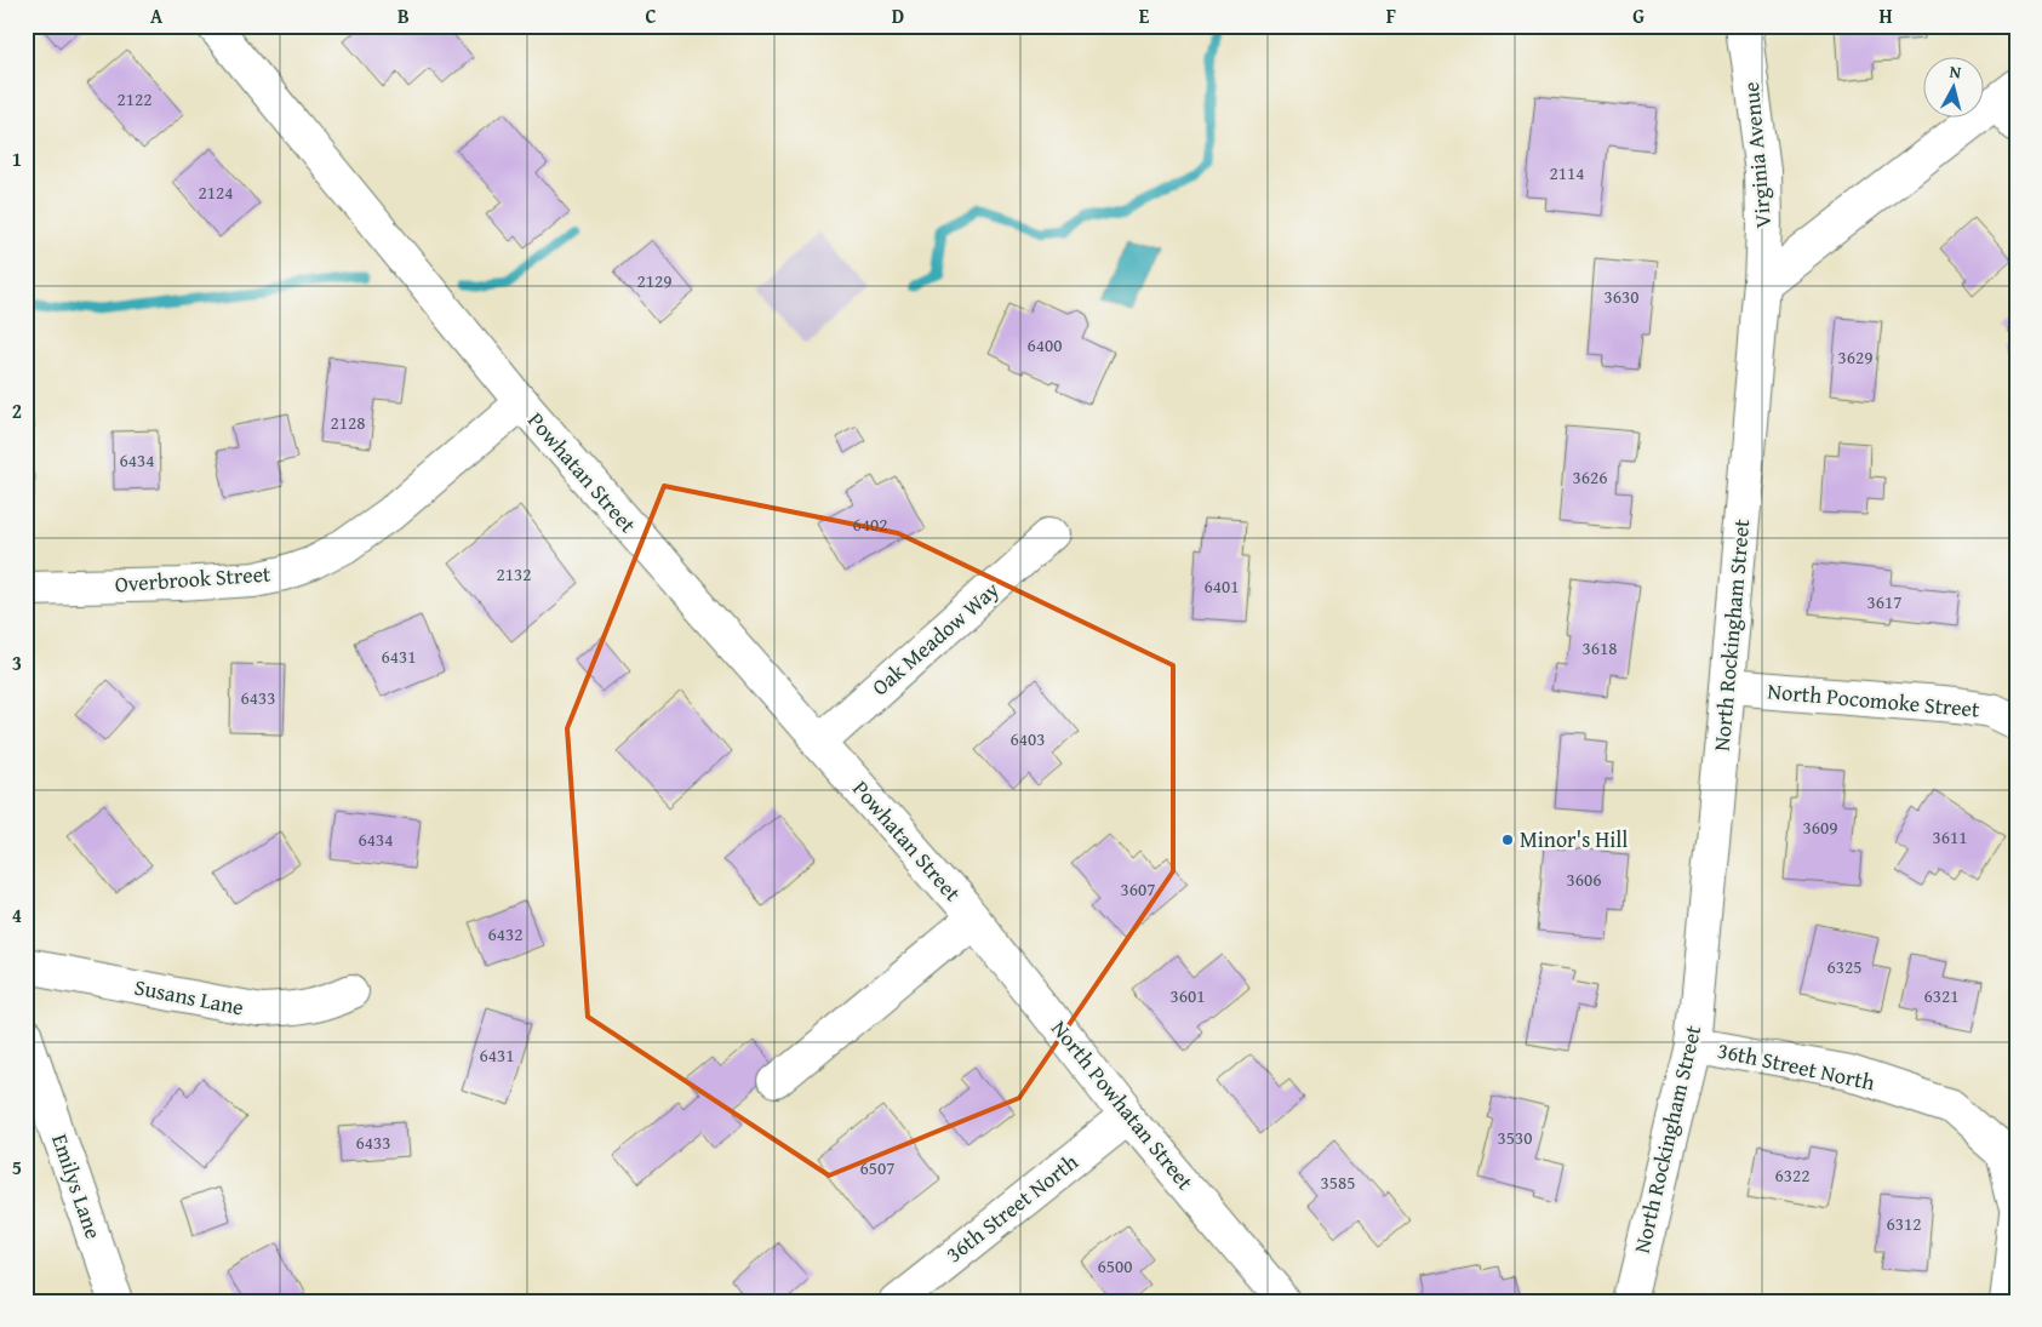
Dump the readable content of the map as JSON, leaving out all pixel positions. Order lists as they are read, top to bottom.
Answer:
{
  "streets": {
    "street": [
      "Virginia Avenue",
      "Powhatan Street",
      "Overbrook Street",
      "North Rockingham Street",
      "Oak Meadow Way",
      "North Pocomoke Street",
      "Susans Lane",
      "36th Street North",
      "North Powhatan Street",
      "Emilys Lane"
    ]
  },
  "crossings": [
    ["Virginia Avenue", "North Rockingham Street"],
    ["Powhatan Street", "Overbrook Street"],
    ["Powhatan Street", "Oak Meadow Way"],
    ["Powhatan Street", "North Powhatan Street"],
    ["North Rockingham Street", "North Pocomoke Street"],
    ["North Rockingham Street", "36th Street North"],
    ["36th Street North", "North Powhatan Street"]
  ],
  "places": ["Minor's Hill"],
  "house_numbers": [
    "2122",
    "2114",
    "2124",
    "2129",
    "3630",
    "6400",
    "3629",
    "2128",
    "6434",
    "3626",
    "6402",
    "2132",
    "6401",
    "3617",
    "3618",
    "6431",
    "6433",
    "6403",
    "3609",
    "3611",
    "6434",
    "3606",
    "3607",
    "6432",
    "6325",
    "3601",
    "6321",
    "6431",
    "3530",
    "6433",
    "6507",
    "6322",
    "3585",
    "6312",
    "6500"
  ],
  "north": "top",
  "grid": {
    "columns": [
      "A",
      "B",
      "C",
      "D",
      "E",
      "F",
      "G",
      "H"
    ],
    "rows": [
      "1",
      "2",
      "3",
      "4",
      "5"
    ]
  }
}
